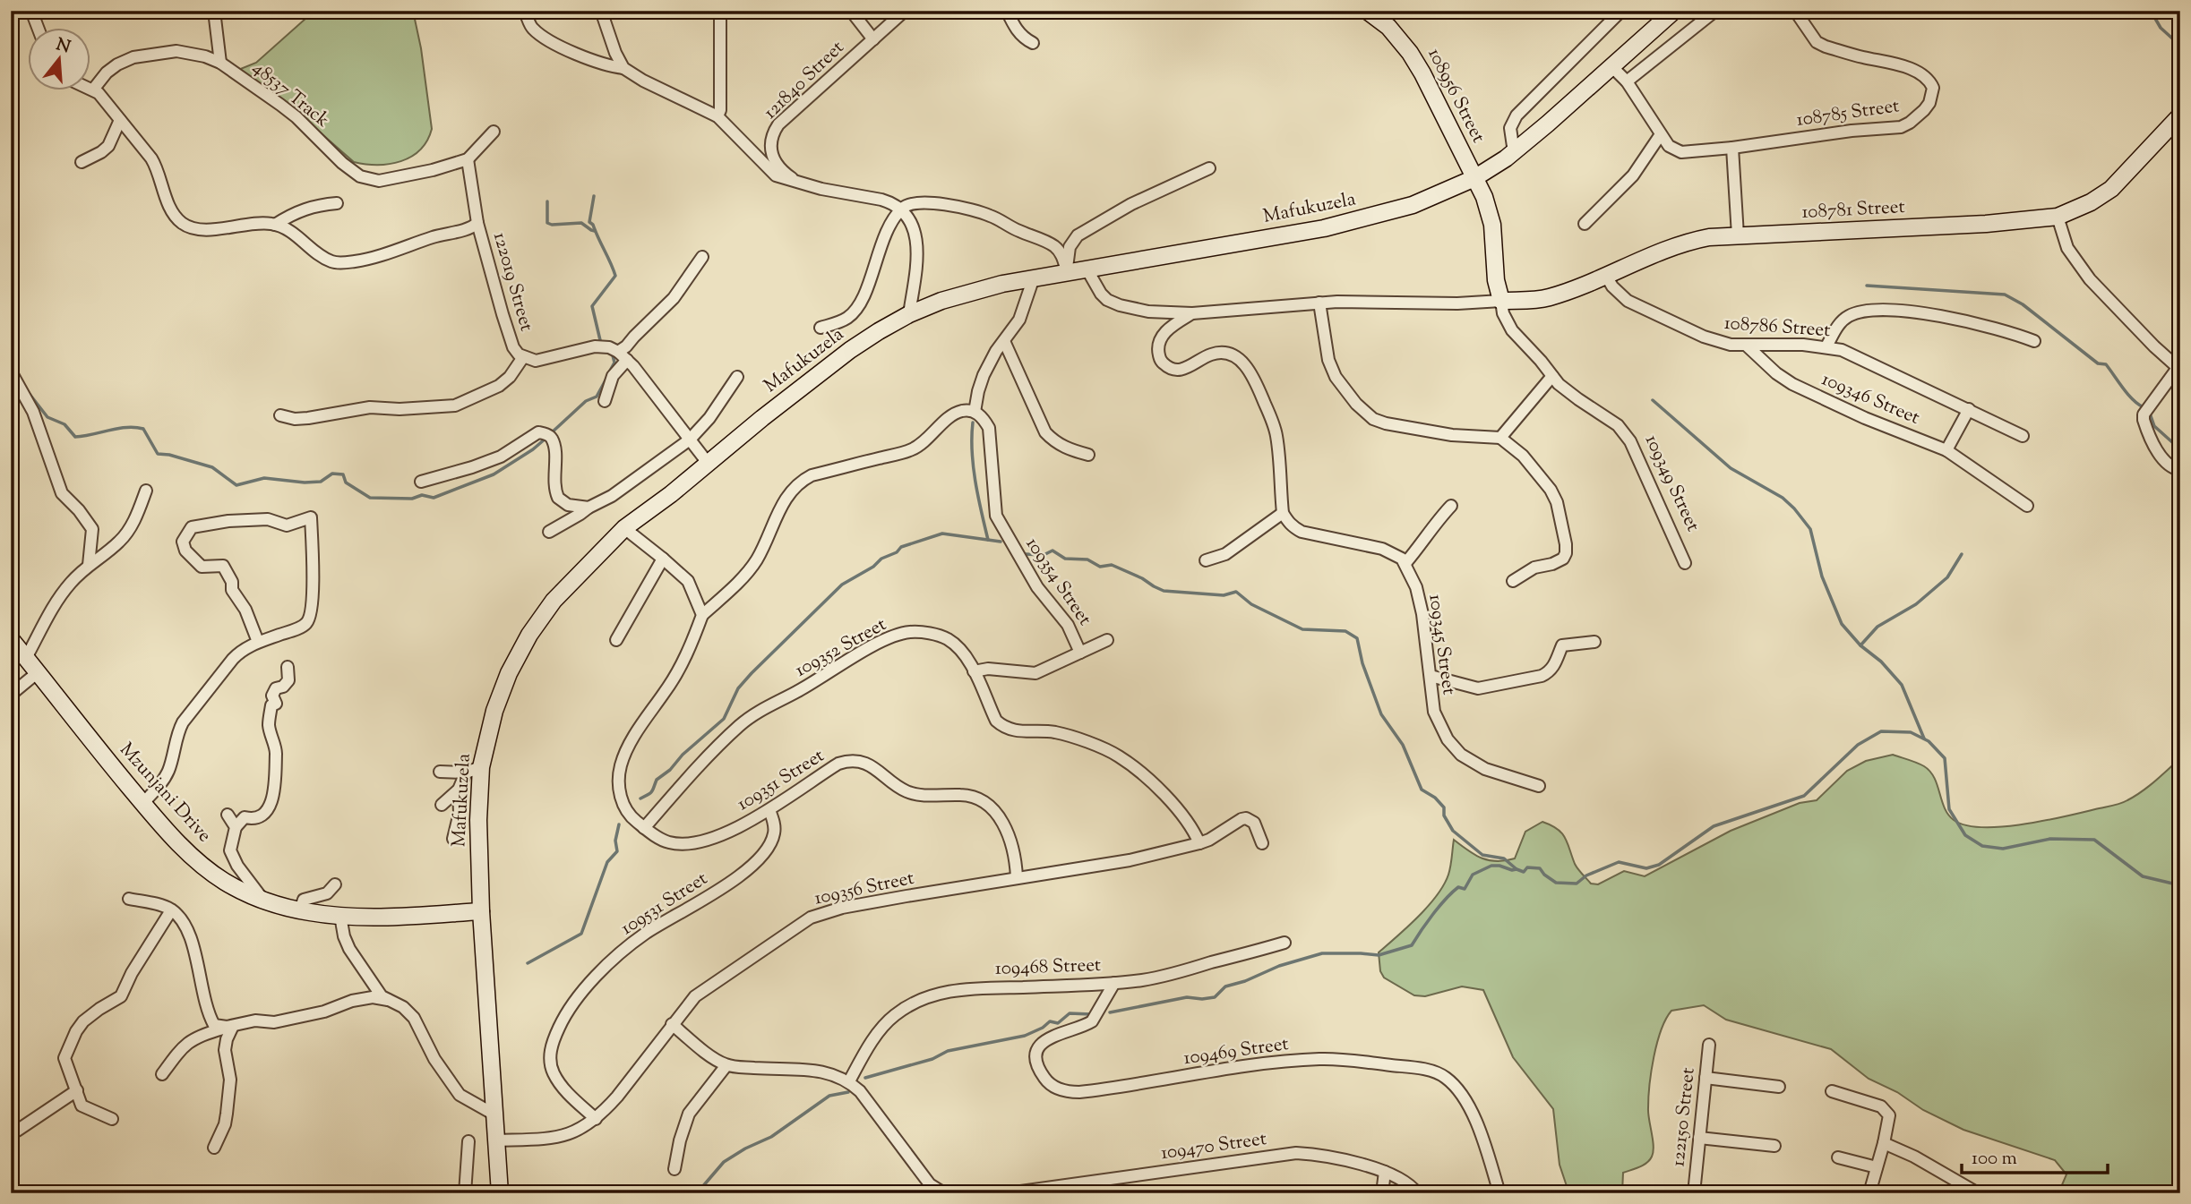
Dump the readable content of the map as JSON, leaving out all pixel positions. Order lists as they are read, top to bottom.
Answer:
{
  "streets": {
    "main road": [
      "108956 Street",
      "Mafukuzela",
      "108781 Street",
      "109349 Street",
      "Mzunjani Drive"
    ],
    "street": [
      "121840 Street",
      "48537 Track",
      "108785 Street",
      "122019 Street",
      "108786 Street",
      "109346 Street",
      "109354 Street",
      "109345 Street",
      "109352 Street",
      "109351 Street",
      "109356 Street",
      "109531 Street",
      "109468 Street",
      "109469 Street",
      "122150 Street",
      "109470 Street"
    ]
  },
  "crossings": [
    ["48537 Track", "122019 Street"],
    ["108956 Street", "Mafukuzela"],
    ["108956 Street", "109349 Street"],
    ["108785 Street", "Mafukuzela"],
    ["Mafukuzela", "109349 Street"],
    ["Mafukuzela", "Mzunjani Drive"],
    ["Mafukuzela", "109356 Street"],
    ["108781 Street", "108786 Street"],
    ["108781 Street", "109349 Street"],
    ["108786 Street", "109346 Street"],
    ["109352 Street", "109351 Street"],
    ["109352 Street", "109356 Street"],
    ["109351 Street", "109356 Street"],
    ["109351 Street", "109531 Street"],
    ["109356 Street", "109531 Street"],
    ["109468 Street", "109469 Street"]
  ],
  "scale_bar": "100 m",
  "north": "top"
}
